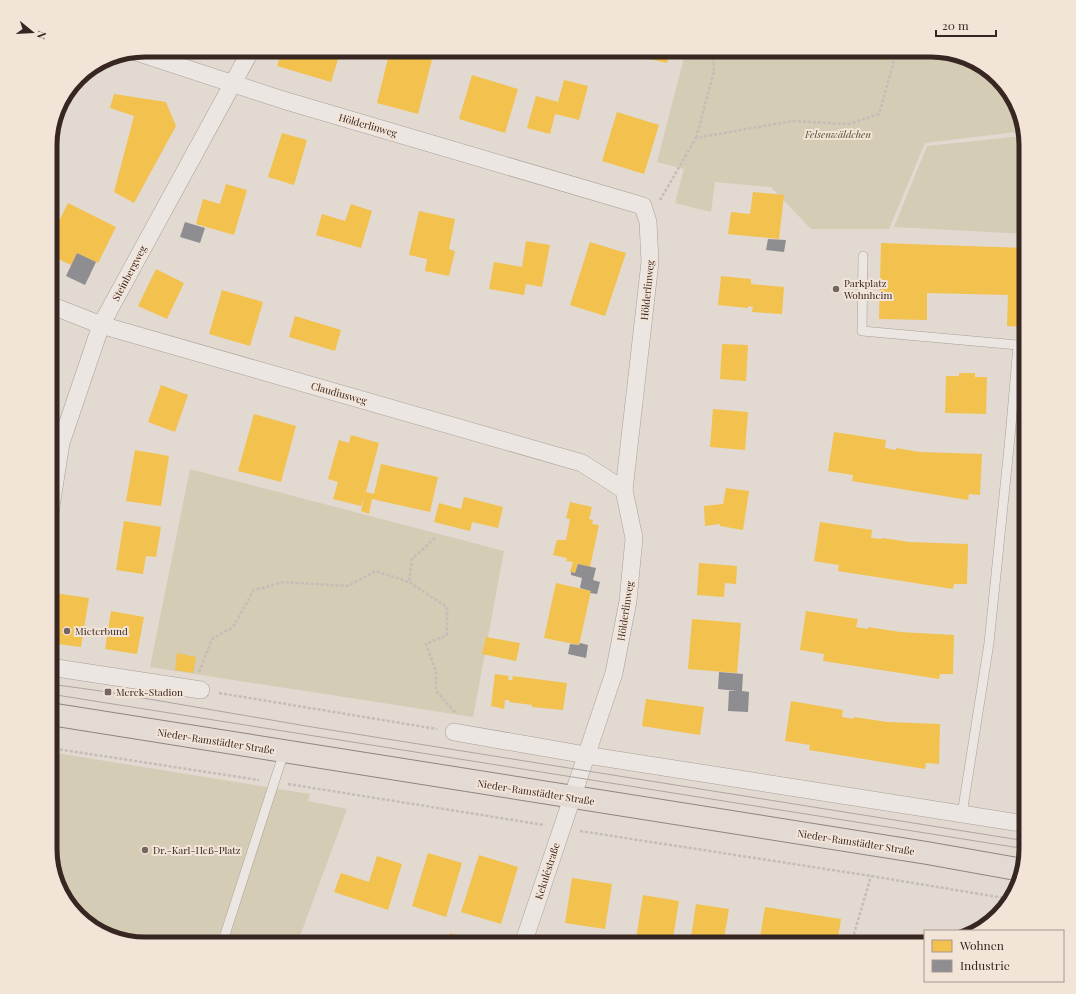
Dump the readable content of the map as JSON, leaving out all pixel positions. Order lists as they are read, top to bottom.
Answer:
{
  "streets": {
    "main road": ["Nieder-Ramstädter Straße"],
    "street": [
      "Hölderlinweg",
      "Steinbergweg",
      "Claudiusweg",
      "Kekuléstraße"
    ]
  },
  "crossings": [
    ["Hölderlinweg", "Steinbergweg"],
    ["Hölderlinweg", "Claudiusweg"],
    ["Hölderlinweg", "Nieder-Ramstädter Straße"],
    ["Hölderlinweg", "Kekuléstraße"],
    ["Steinbergweg", "Claudiusweg"],
    ["Nieder-Ramstädter Straße", "Kekuléstraße"]
  ],
  "parks": ["Felsenwäldchen"],
  "places": {
    "other": ["Parkplatz Wohnheim", "Mieterbund", "Dr.-Karl-Heß-Platz"],
    "transit": ["Merck-Stadion"]
  },
  "legend": ["Wohnen", "Industrie"],
  "scale_bar": "20 m",
  "north": "right"
}
